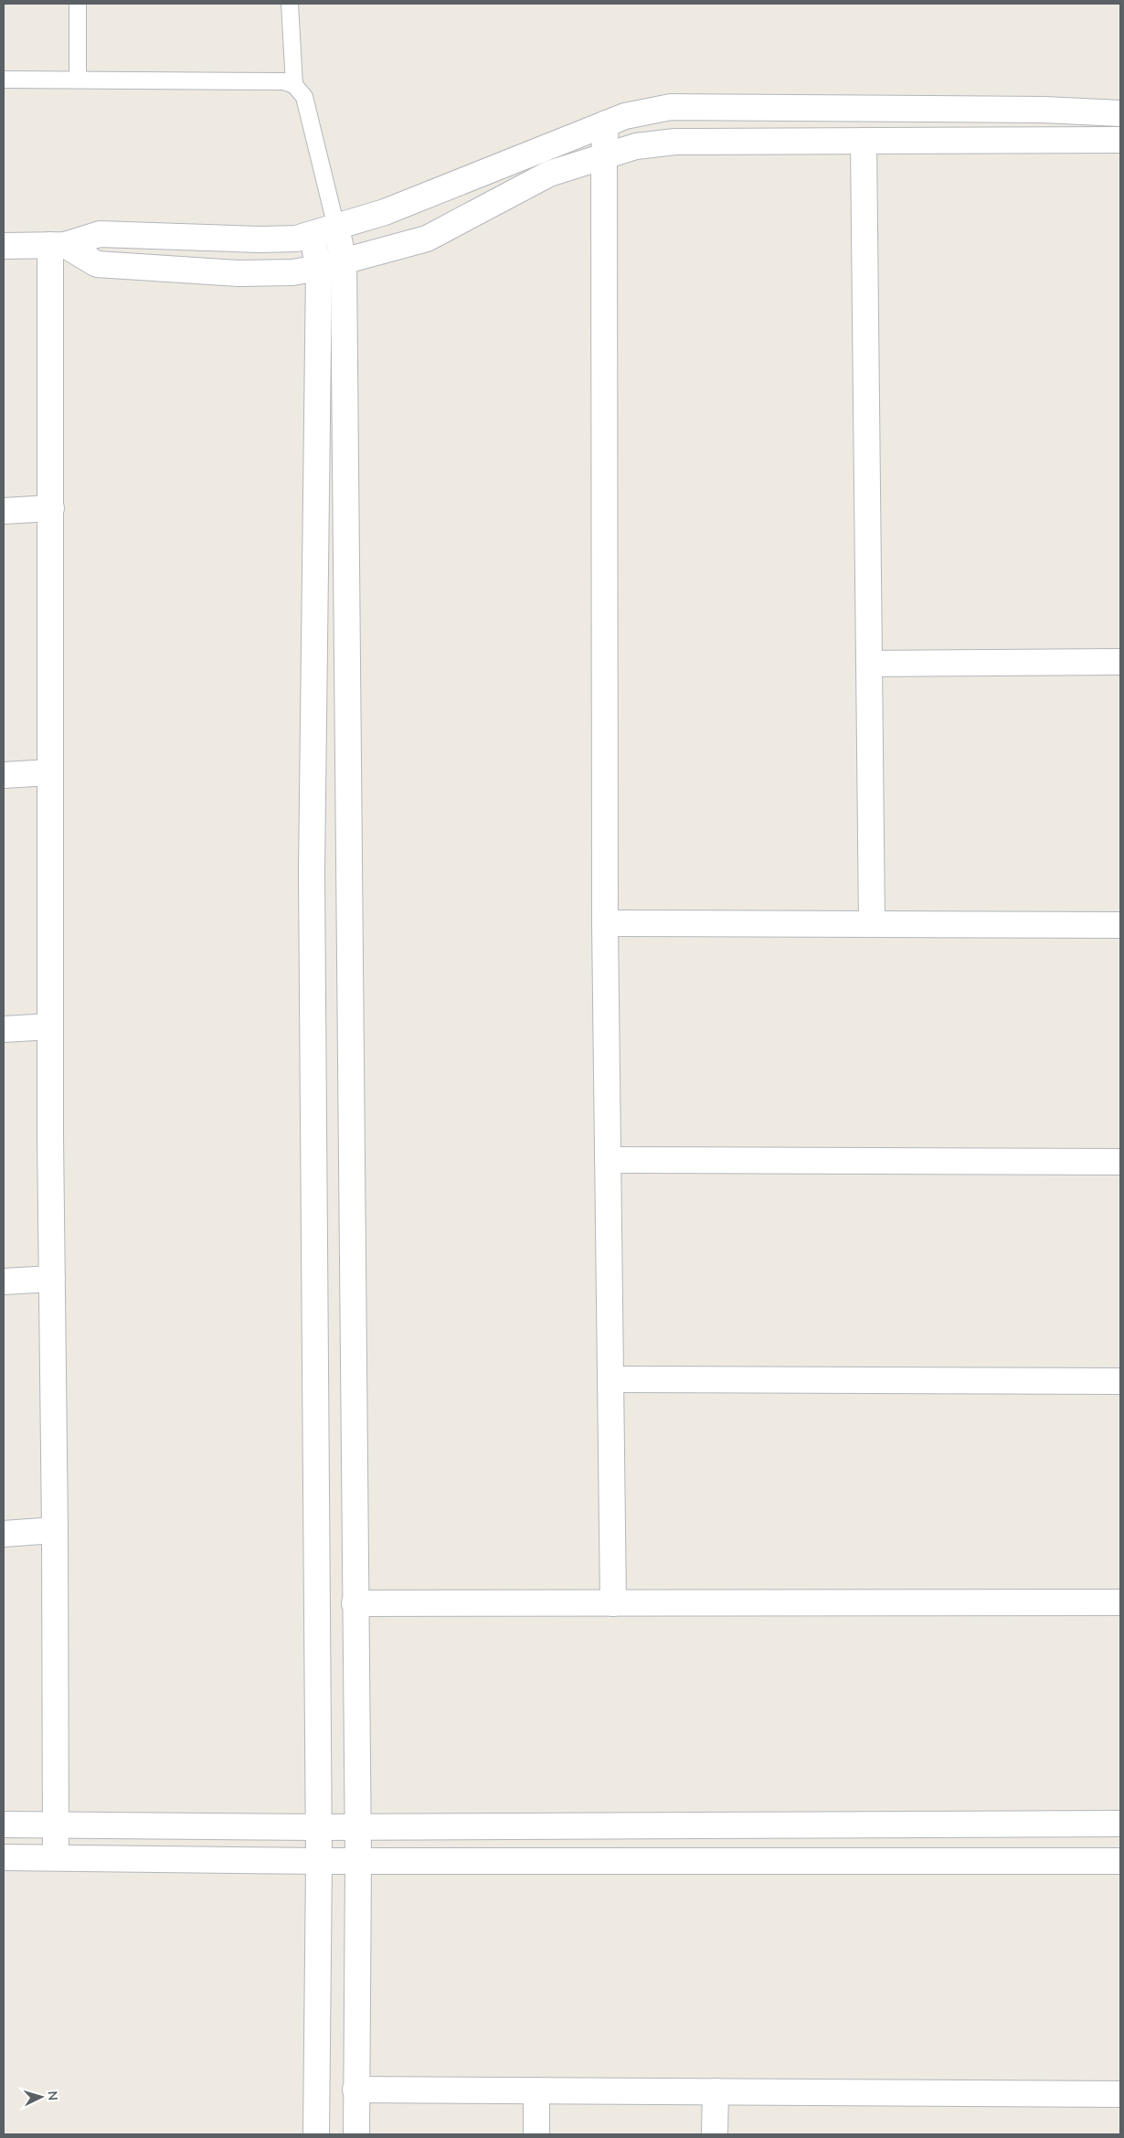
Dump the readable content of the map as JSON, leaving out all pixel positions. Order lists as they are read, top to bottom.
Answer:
{
  "north": "right"
}
